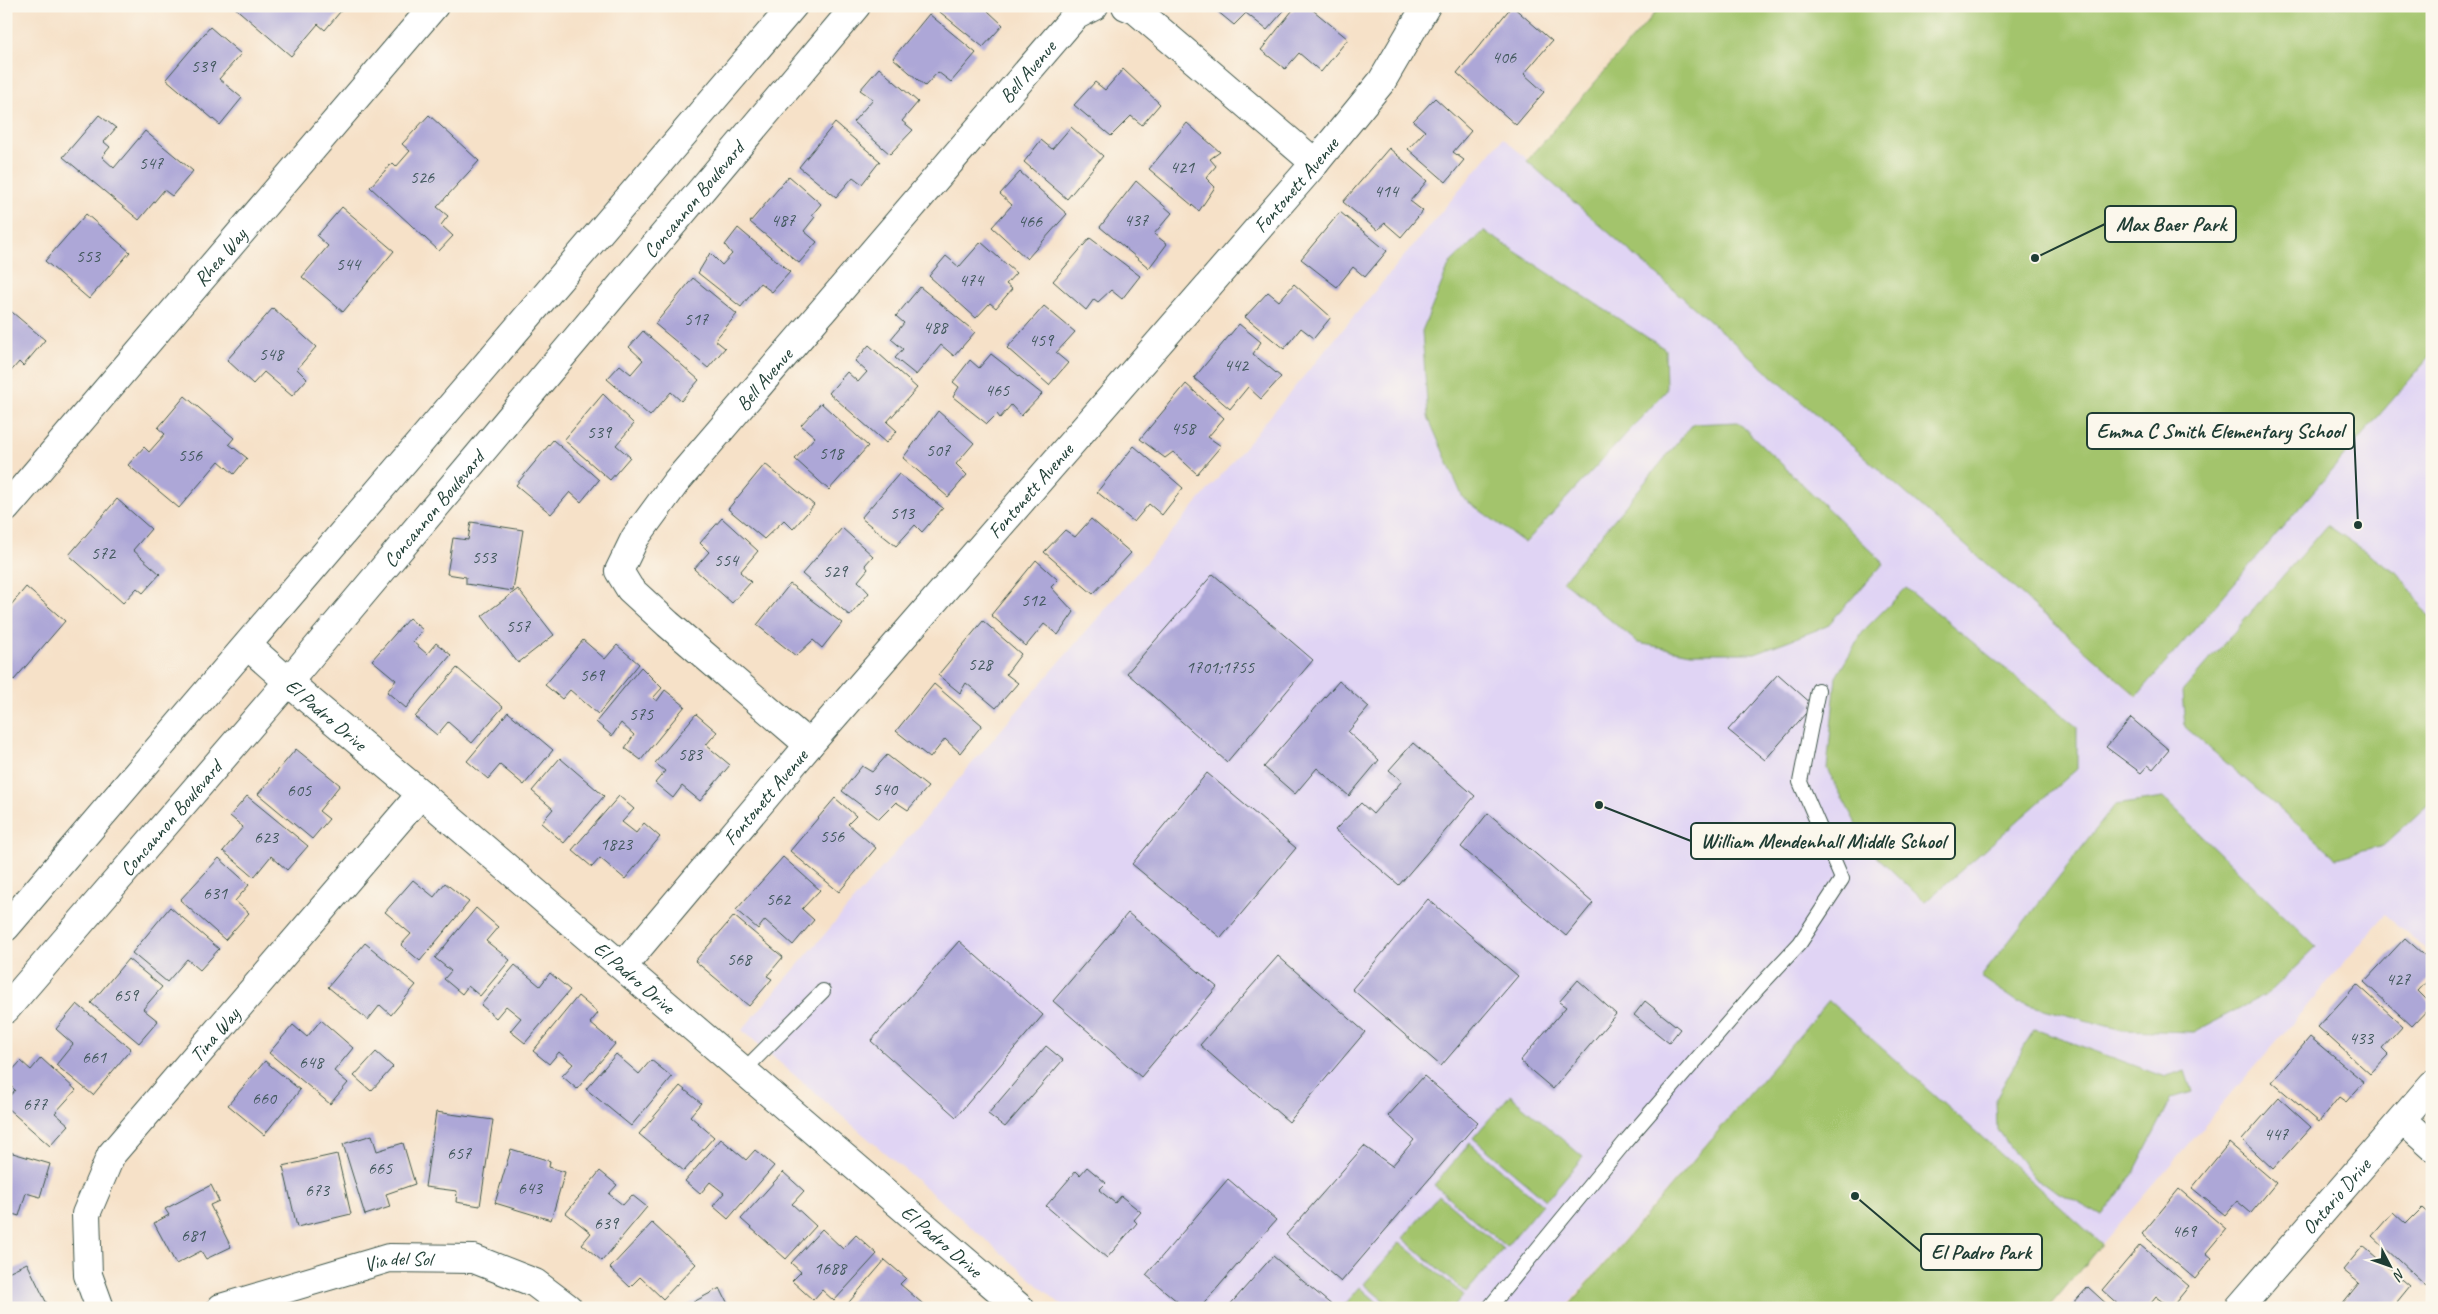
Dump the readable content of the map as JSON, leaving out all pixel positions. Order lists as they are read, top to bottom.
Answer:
{
  "streets": {
    "street": [
      "Bell Avenue",
      "Fontonett Avenue",
      "Concannon Boulevard",
      "Rhea Way",
      "El Padro Drive",
      "Tina Way",
      "Ontario Drive",
      "Via del Sol"
    ]
  },
  "crossings": [
    ["Bell Avenue", "Fontonett Avenue"],
    ["Fontonett Avenue", "El Padro Drive"],
    ["Concannon Boulevard", "El Padro Drive"],
    ["El Padro Drive", "Tina Way"]
  ],
  "places": [
    "Max Baer Park",
    "Emma C Smith Elementary School",
    "William Mendenhall Middle School",
    "El Padro Park"
  ],
  "house_numbers": [
    "406",
    "539",
    "547",
    "421",
    "526",
    "414",
    "487",
    "437",
    "466",
    "553",
    "544",
    "474",
    "517",
    "488",
    "459",
    "548",
    "442",
    "465",
    "458",
    "539",
    "507",
    "518",
    "556",
    "513",
    "572",
    "553",
    "554",
    "529",
    "512",
    "557",
    "528",
    "1701;1755",
    "569",
    "575",
    "583",
    "540",
    "605",
    "556",
    "623",
    "1823",
    "631",
    "562",
    "568",
    "427",
    "659",
    "433",
    "661",
    "648",
    "660",
    "677",
    "447",
    "657",
    "665",
    "643",
    "673",
    "639",
    "469",
    "681",
    "1688"
  ],
  "north": "bottom right"
}
